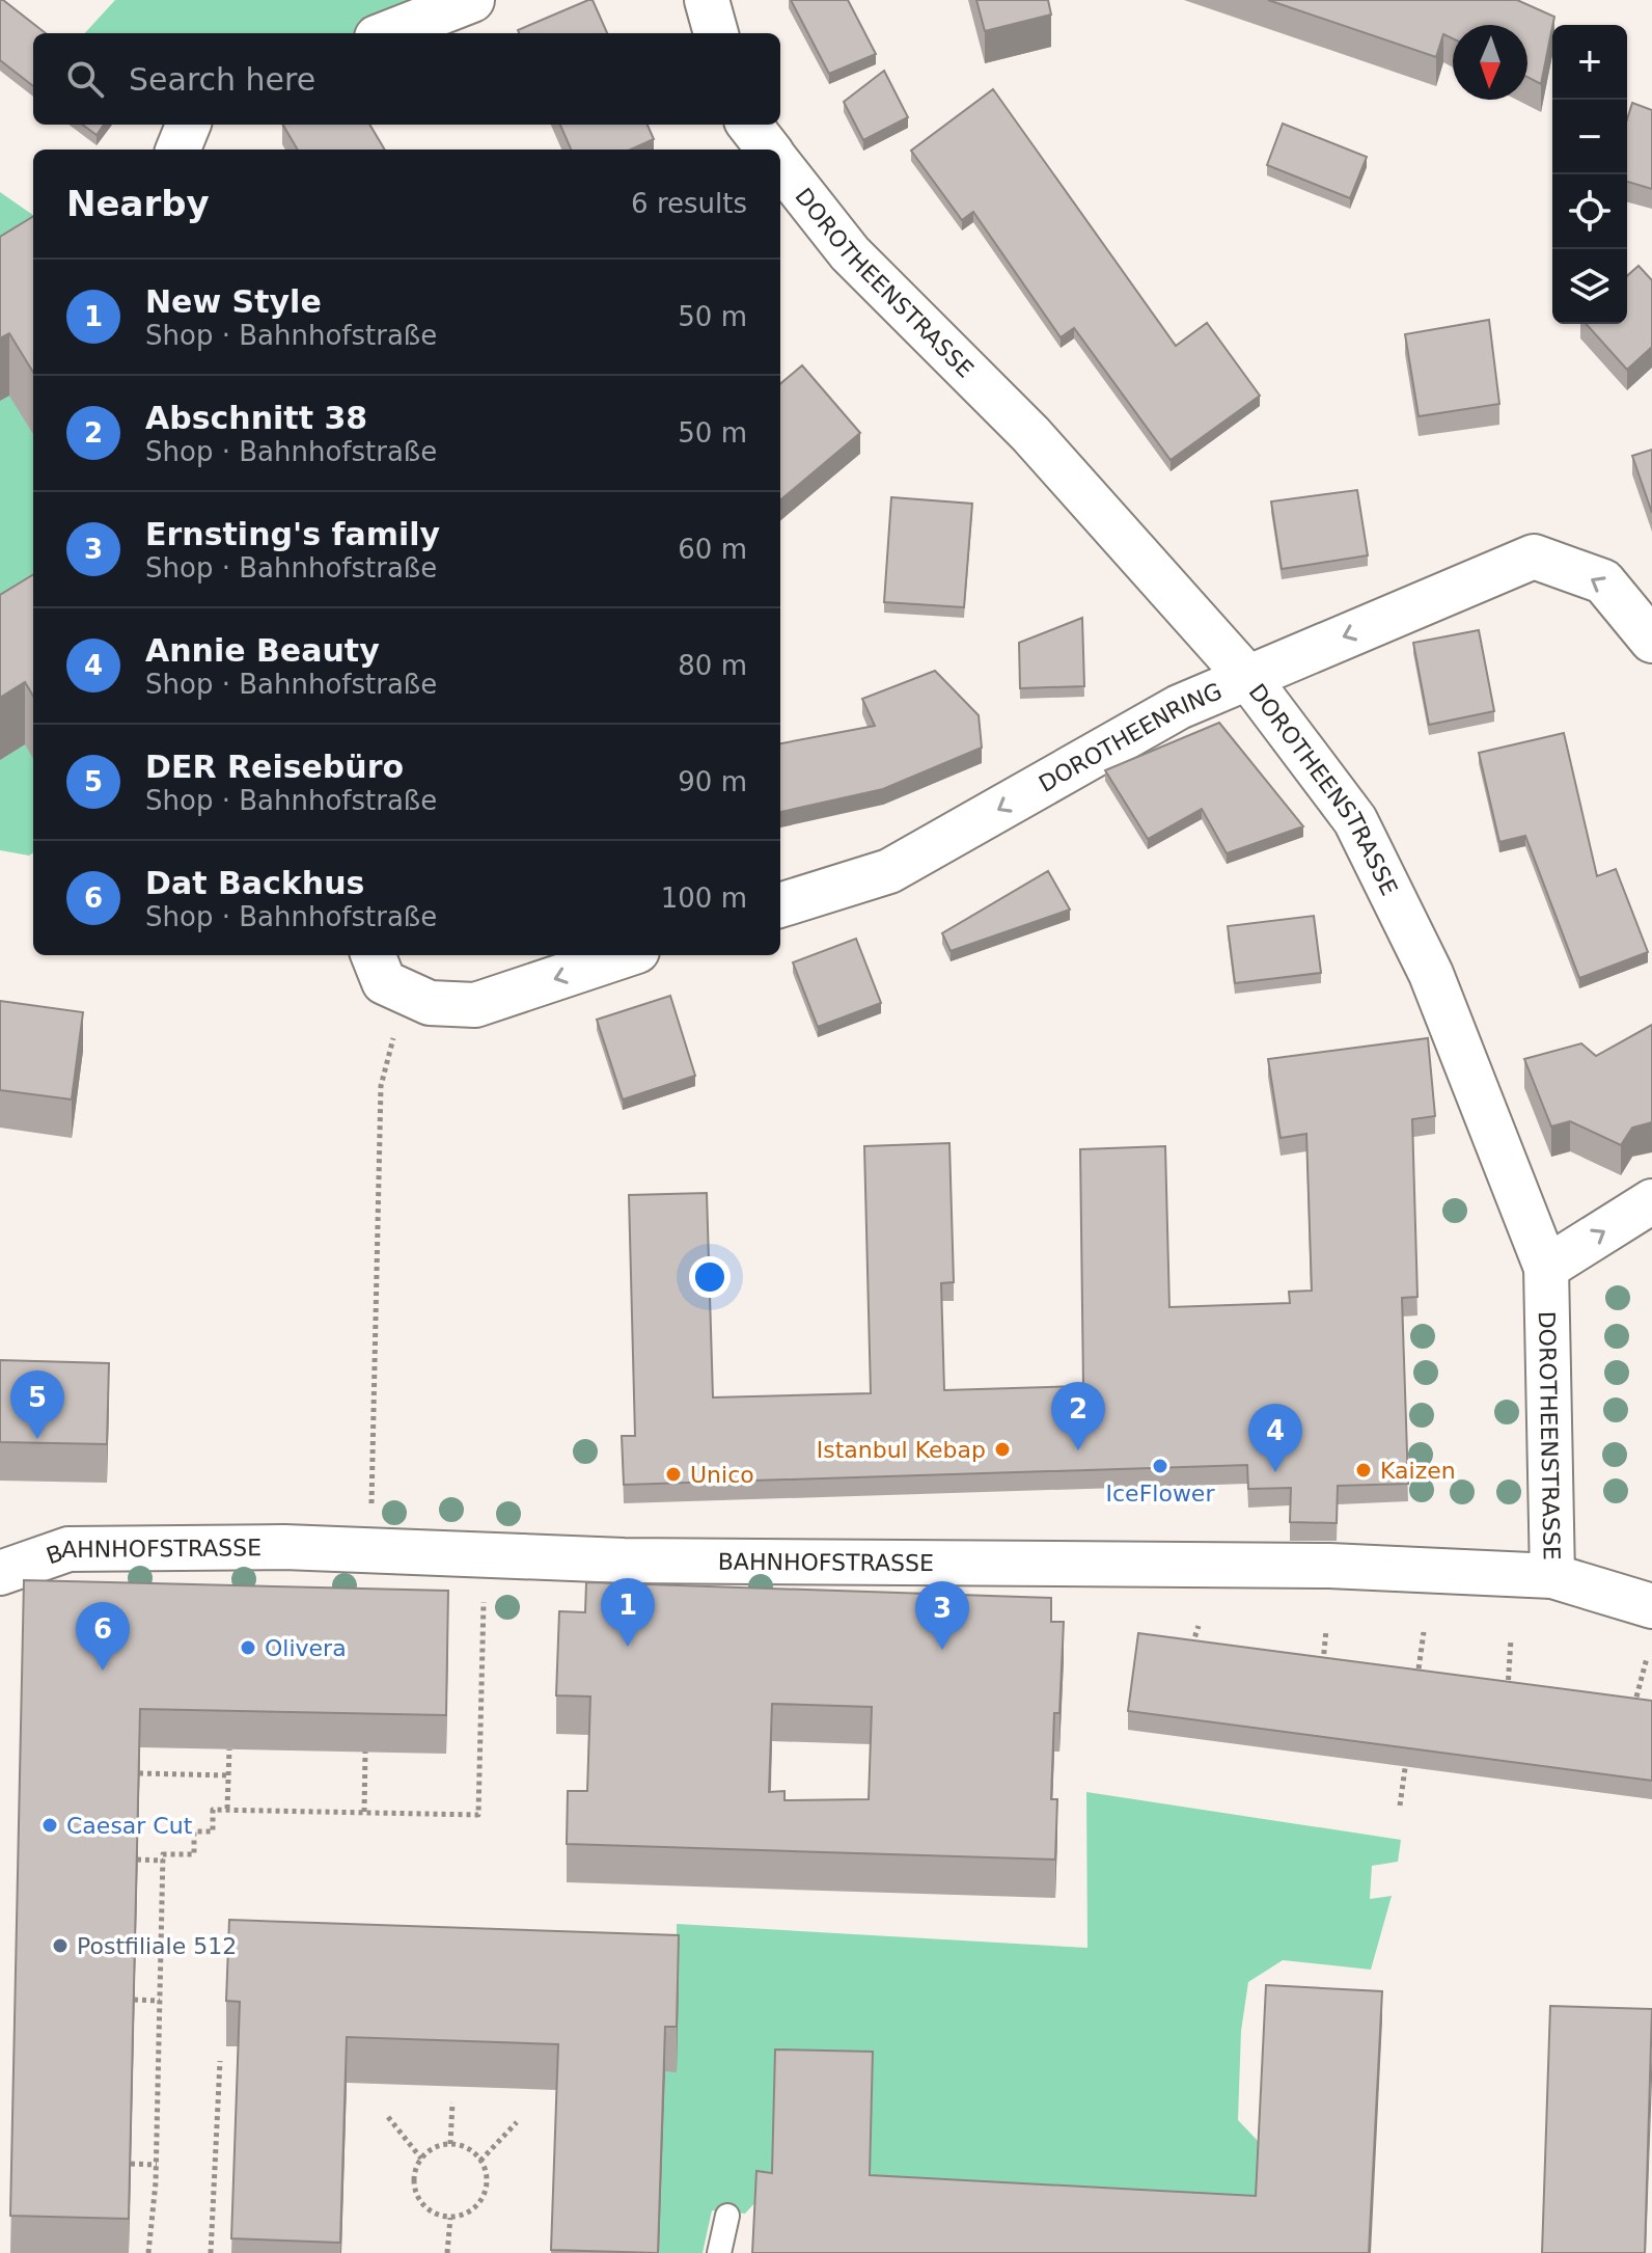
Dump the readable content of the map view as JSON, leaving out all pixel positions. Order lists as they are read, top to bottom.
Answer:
{
  "streets": {
    "street": ["DOROTHEENSTRASSE", "DOROTHEENRING", "BAHNHOFSTRASSE"]
  },
  "crossings": [
    ["DOROTHEENSTRASSE", "DOROTHEENRING"],
    ["DOROTHEENSTRASSE", "BAHNHOFSTRASSE"]
  ],
  "one_way": ["DOROTHEENRING"],
  "places": [
    "Istanbul Kebap",
    "IceFlower",
    "Kaizen",
    "Unico",
    "Olivera",
    "Caesar Cut",
    "Postfiliale 512"
  ],
  "north": "bottom",
  "page": {
    "map_buttons": ["+", "−"],
    "search": "Search here",
    "heading": ["Nearby", "6 results"],
    "list": [
      {
        "mark": "1",
        "name": "New Style",
        "note": "Shop · Bahnhofstraße",
        "value": "50 m"
      },
      {
        "mark": "2",
        "name": "Abschnitt 38",
        "note": "Shop · Bahnhofstraße",
        "value": "50 m"
      },
      {
        "mark": "3",
        "name": "Ernsting's family",
        "note": "Shop · Bahnhofstraße",
        "value": "60 m"
      },
      {
        "mark": "4",
        "name": "Annie Beauty",
        "note": "Shop · Bahnhofstraße",
        "value": "80 m"
      },
      {
        "mark": "5",
        "name": "DER Reisebüro",
        "note": "Shop · Bahnhofstraße",
        "value": "90 m"
      },
      {
        "mark": "6",
        "name": "Dat Backhus",
        "note": "Shop · Bahnhofstraße",
        "value": "100 m"
      }
    ],
    "pins": [
      "5",
      "2",
      "4",
      "1",
      "3",
      "6"
    ]
  }
}
